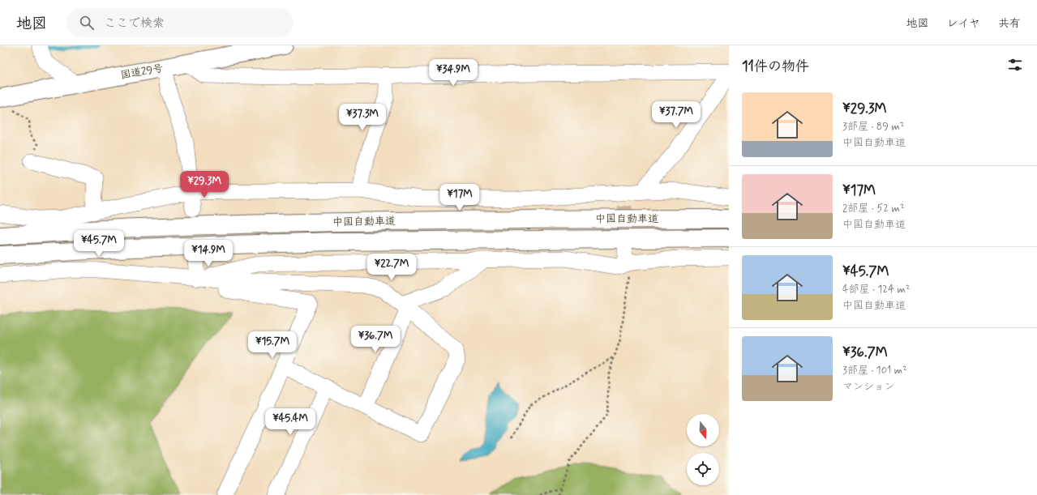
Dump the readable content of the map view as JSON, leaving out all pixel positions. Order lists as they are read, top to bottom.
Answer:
{
  "streets": {
    "highway": ["国道29号", "中国自動車道"]
  },
  "north": "bottom",
  "page": {
    "header": "地図",
    "search": "ここで検索",
    "nav": ["地図", "レイヤ", "共有"],
    "heading": "11件の物件",
    "price": [
      "¥34.9M",
      "¥37.7M",
      "¥37.3M",
      "¥29.3M",
      "¥17M",
      "¥45.7M",
      "¥14.9M",
      "¥22.7M",
      "¥36.7M",
      "¥15.7M",
      "¥45.4M"
    ],
    "list": [
      {
        "name": "¥29.3M",
        "note": "3部屋 · 89 m² · 中国自動車道"
      },
      {
        "name": "¥17M",
        "note": "2部屋 · 52 m² · 中国自動車道"
      },
      {
        "name": "¥45.7M",
        "note": "4部屋 · 124 m² · 中国自動車道"
      },
      {
        "name": "¥36.7M",
        "note": "3部屋 · 101 m² · マンション"
      }
    ]
  }
}
